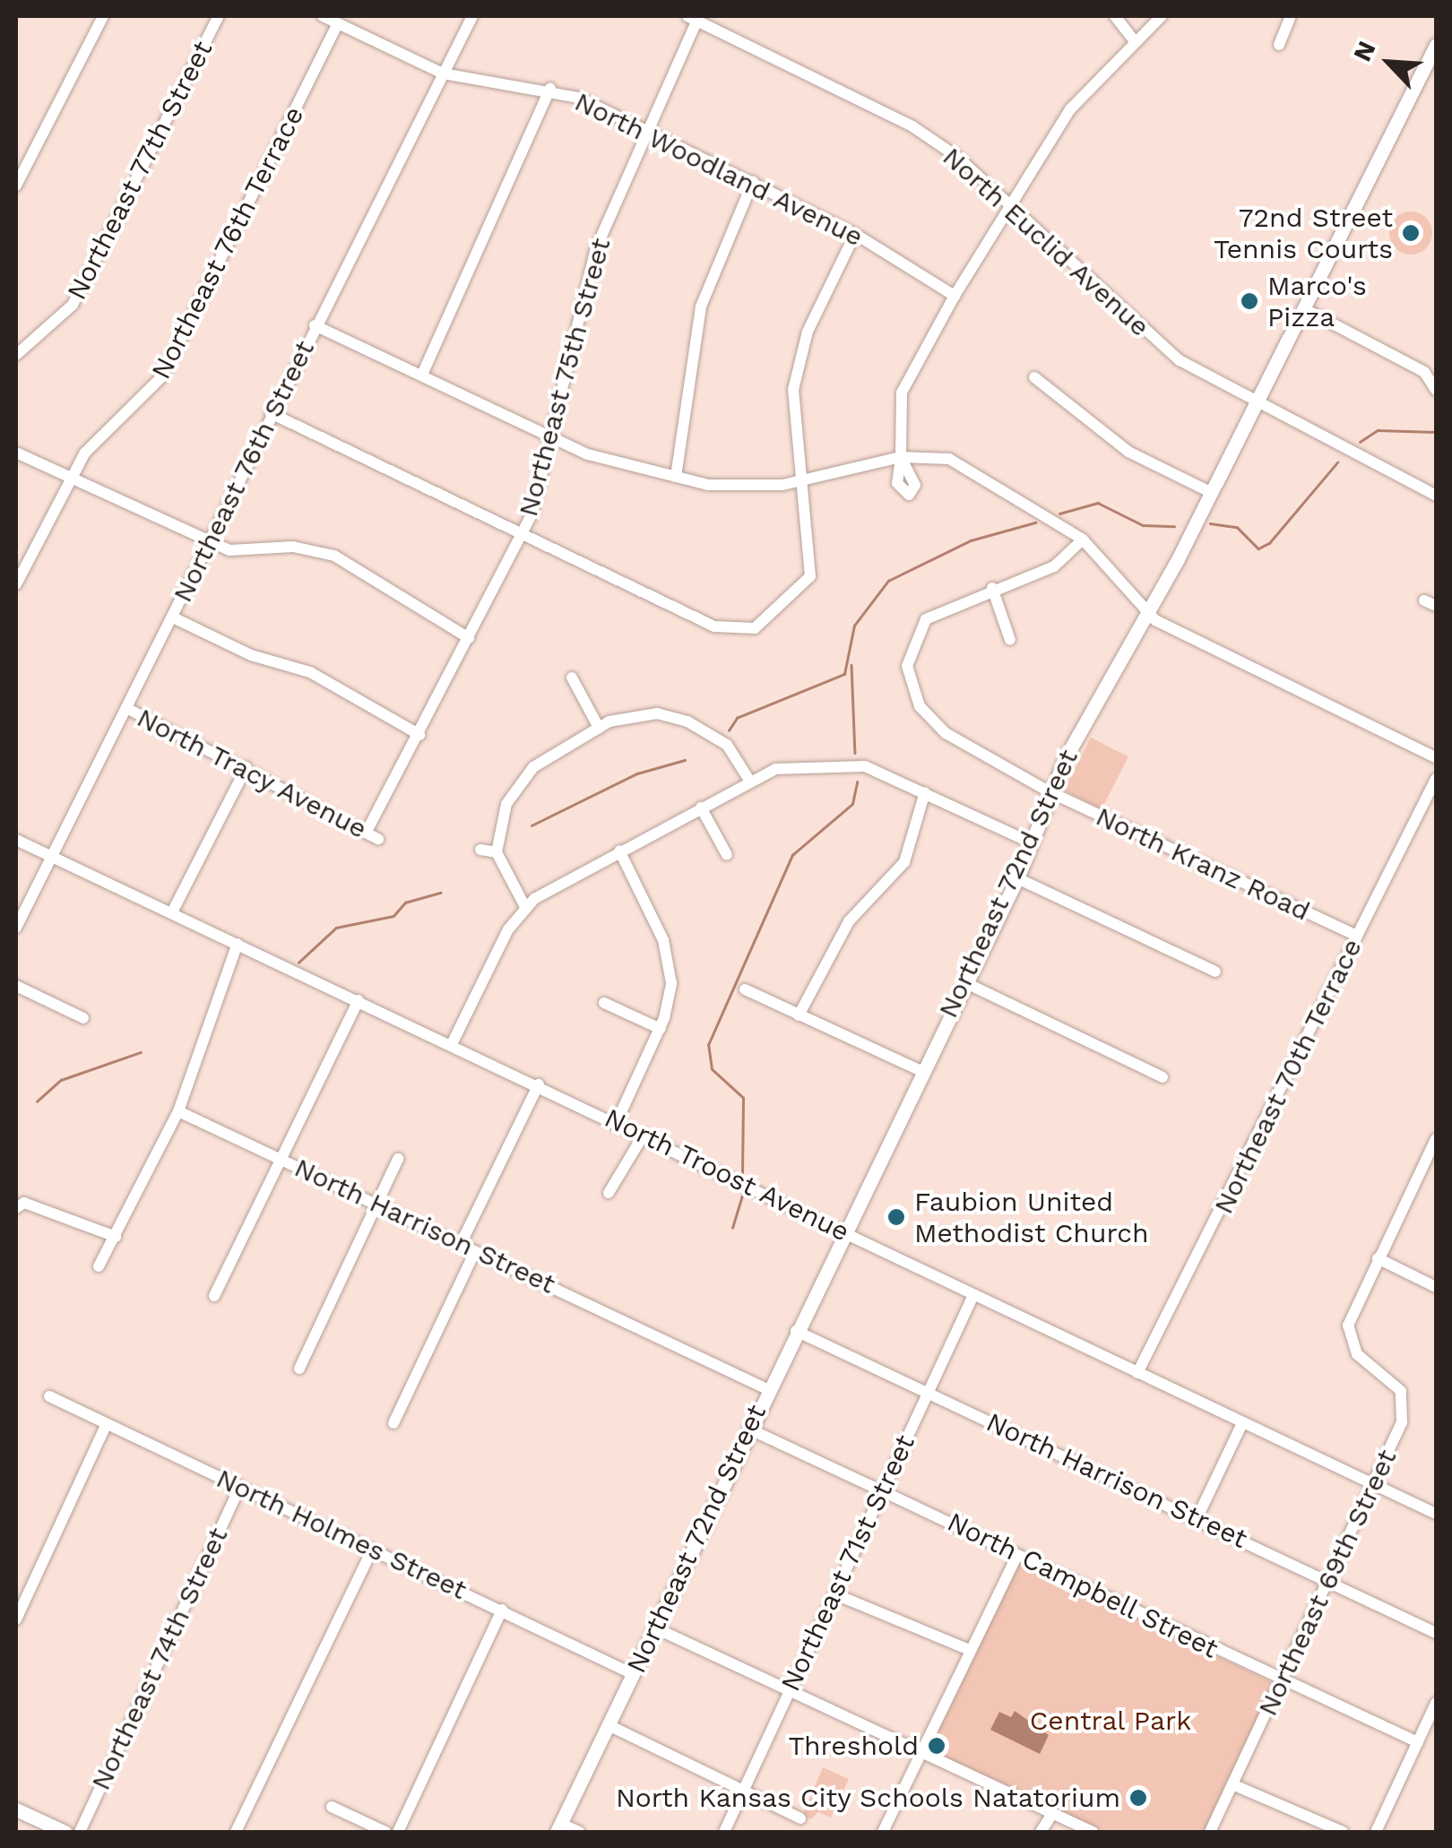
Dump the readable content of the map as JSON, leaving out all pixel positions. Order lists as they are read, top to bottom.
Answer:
{
  "streets": {
    "main road": ["Northeast 72nd Street"],
    "street": [
      "North Woodland Avenue",
      "Northeast 77th Street",
      "North Euclid Avenue",
      "Northeast 76th Terrace",
      "Northeast 75th Street",
      "Northeast 76th Street",
      "North Tracy Avenue",
      "North Kranz Road",
      "Northeast 70th Terrace",
      "North Troost Avenue",
      "North Harrison Street",
      "North Holmes Street",
      "Northeast 71st Street",
      "Northeast 69th Street",
      "North Campbell Street",
      "Northeast 74th Street"
    ]
  },
  "crossings": [
    ["North Woodland Avenue", "Northeast 76th Terrace"],
    ["North Woodland Avenue", "Northeast 75th Street"],
    ["North Woodland Avenue", "Northeast 76th Street"],
    ["North Euclid Avenue", "Northeast 75th Street"],
    ["North Euclid Avenue", "Northeast 72nd Street"],
    ["Northeast 75th Street", "North Tracy Avenue"],
    ["Northeast 76th Street", "North Tracy Avenue"],
    ["Northeast 76th Street", "North Troost Avenue"],
    ["North Kranz Road", "Northeast 72nd Street"],
    ["North Kranz Road", "Northeast 70th Terrace"],
    ["Northeast 72nd Street", "North Troost Avenue"],
    ["Northeast 72nd Street", "North Harrison Street"],
    ["Northeast 72nd Street", "North Holmes Street"],
    ["Northeast 72nd Street", "North Campbell Street"],
    ["Northeast 70th Terrace", "North Troost Avenue"],
    ["North Troost Avenue", "Northeast 71st Street"],
    ["North Troost Avenue", "Northeast 69th Street"],
    ["North Harrison Street", "Northeast 71st Street"],
    ["North Harrison Street", "Northeast 69th Street"],
    ["North Holmes Street", "Northeast 74th Street"],
    ["Northeast 71st Street", "North Campbell Street"],
    ["Northeast 69th Street", "North Campbell Street"]
  ],
  "parks": ["Central Park"],
  "places": [
    "72nd Street Tennis Courts",
    "Marco's Pizza",
    "Faubion United Methodist Church",
    "Threshold",
    "North Kansas City Schools Natatorium"
  ],
  "north": "top left"
}
